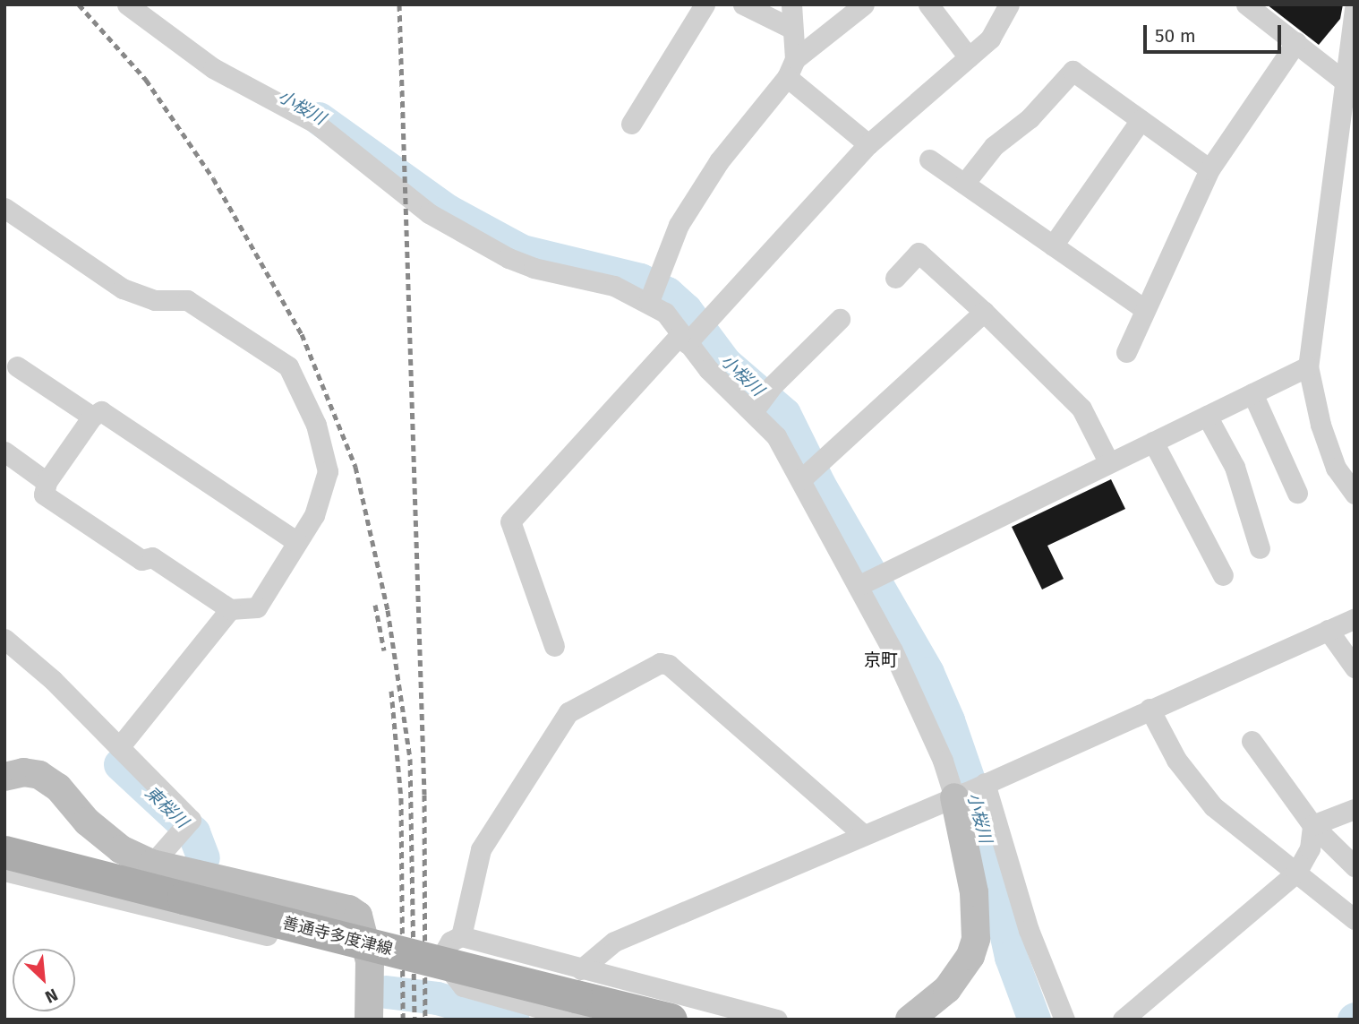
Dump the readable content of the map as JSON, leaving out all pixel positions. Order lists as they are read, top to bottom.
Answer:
{
  "streets": {
    "main road": ["善通寺多度津線"]
  },
  "districts": ["京町"],
  "water": ["小桜川", "東桜川"],
  "scale_bar": "50 m",
  "north": "bottom right"
}
